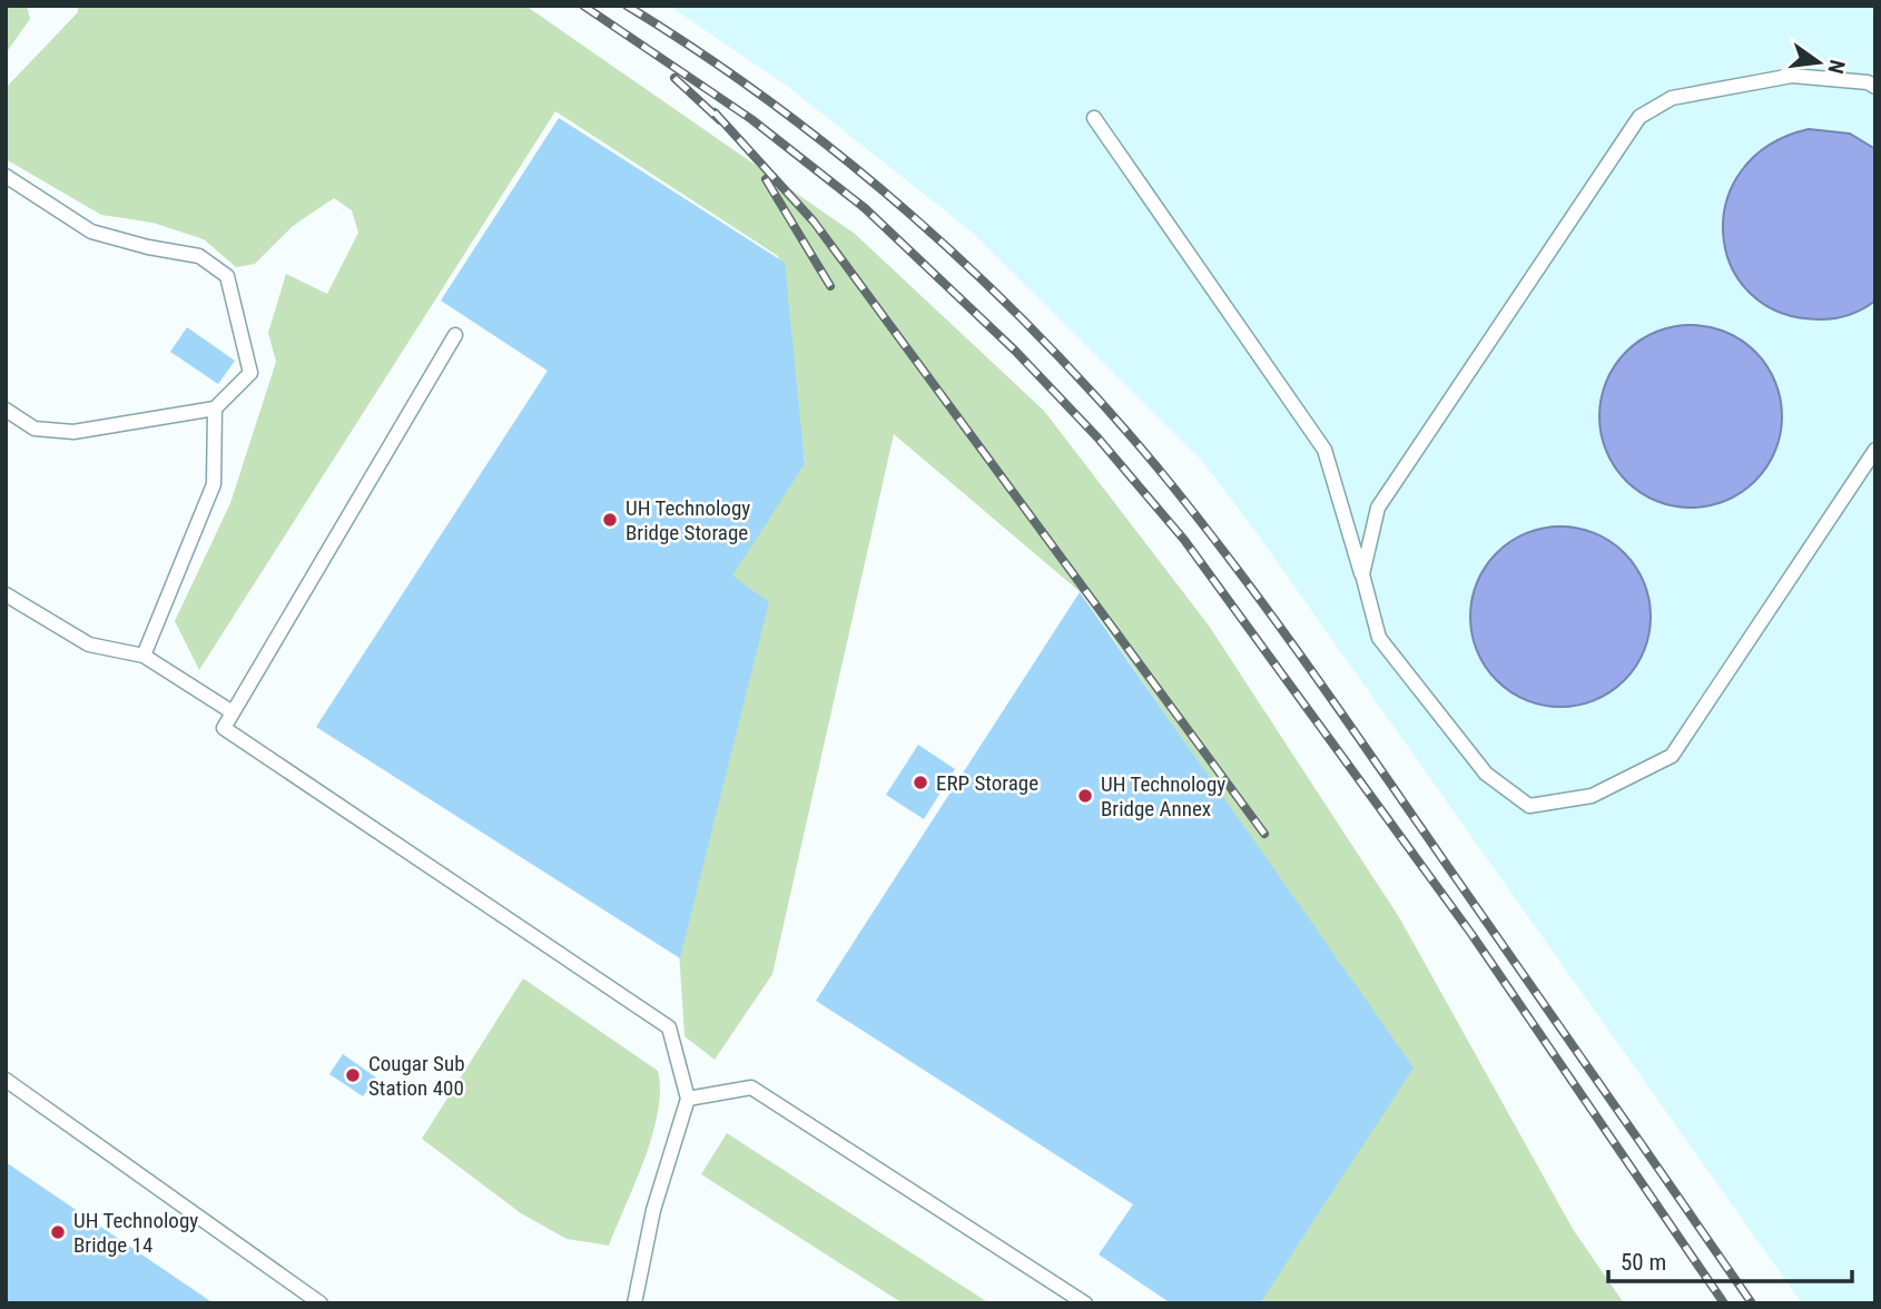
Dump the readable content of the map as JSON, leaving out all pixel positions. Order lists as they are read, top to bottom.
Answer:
{
  "places": [
    "UH Technology Bridge Storage",
    "ERP Storage",
    "UH Technology Bridge Annex",
    "Cougar Sub Station 400",
    "UH Technology Bridge 14"
  ],
  "scale_bar": "50 m",
  "north": "right"
}
